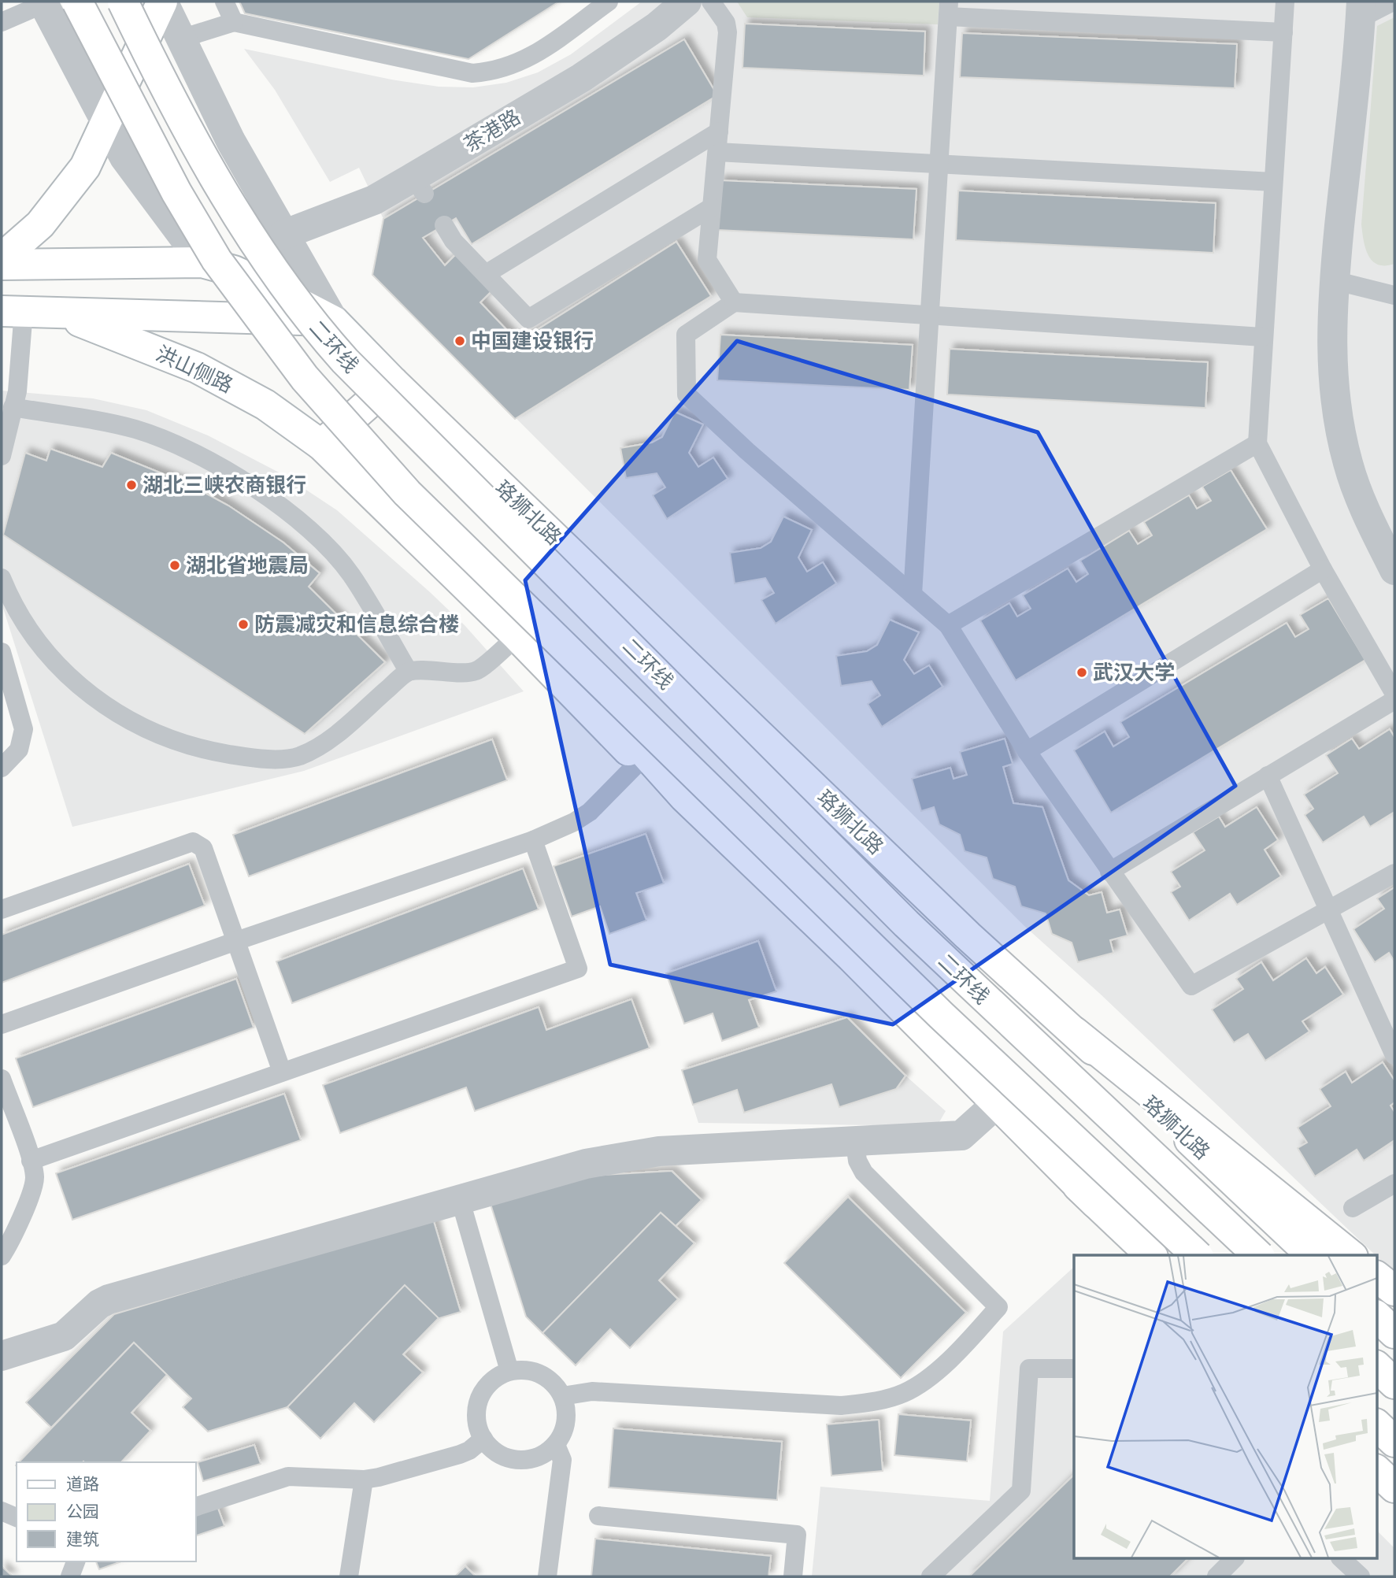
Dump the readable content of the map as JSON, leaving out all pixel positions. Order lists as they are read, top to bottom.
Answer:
{
  "streets": {
    "main road": ["二环线", "洪山侧路", "珞狮北路"],
    "street": ["茶港路"]
  },
  "crossings": [
    ["洪山侧路", "珞狮北路"]
  ],
  "places": [
    "中国建设银行",
    "湖北三峡农商银行",
    "湖北省地震局",
    "防震减灾和信息综合楼",
    "武汉大学"
  ],
  "legend": ["道路", "公园", "建筑"]
}
